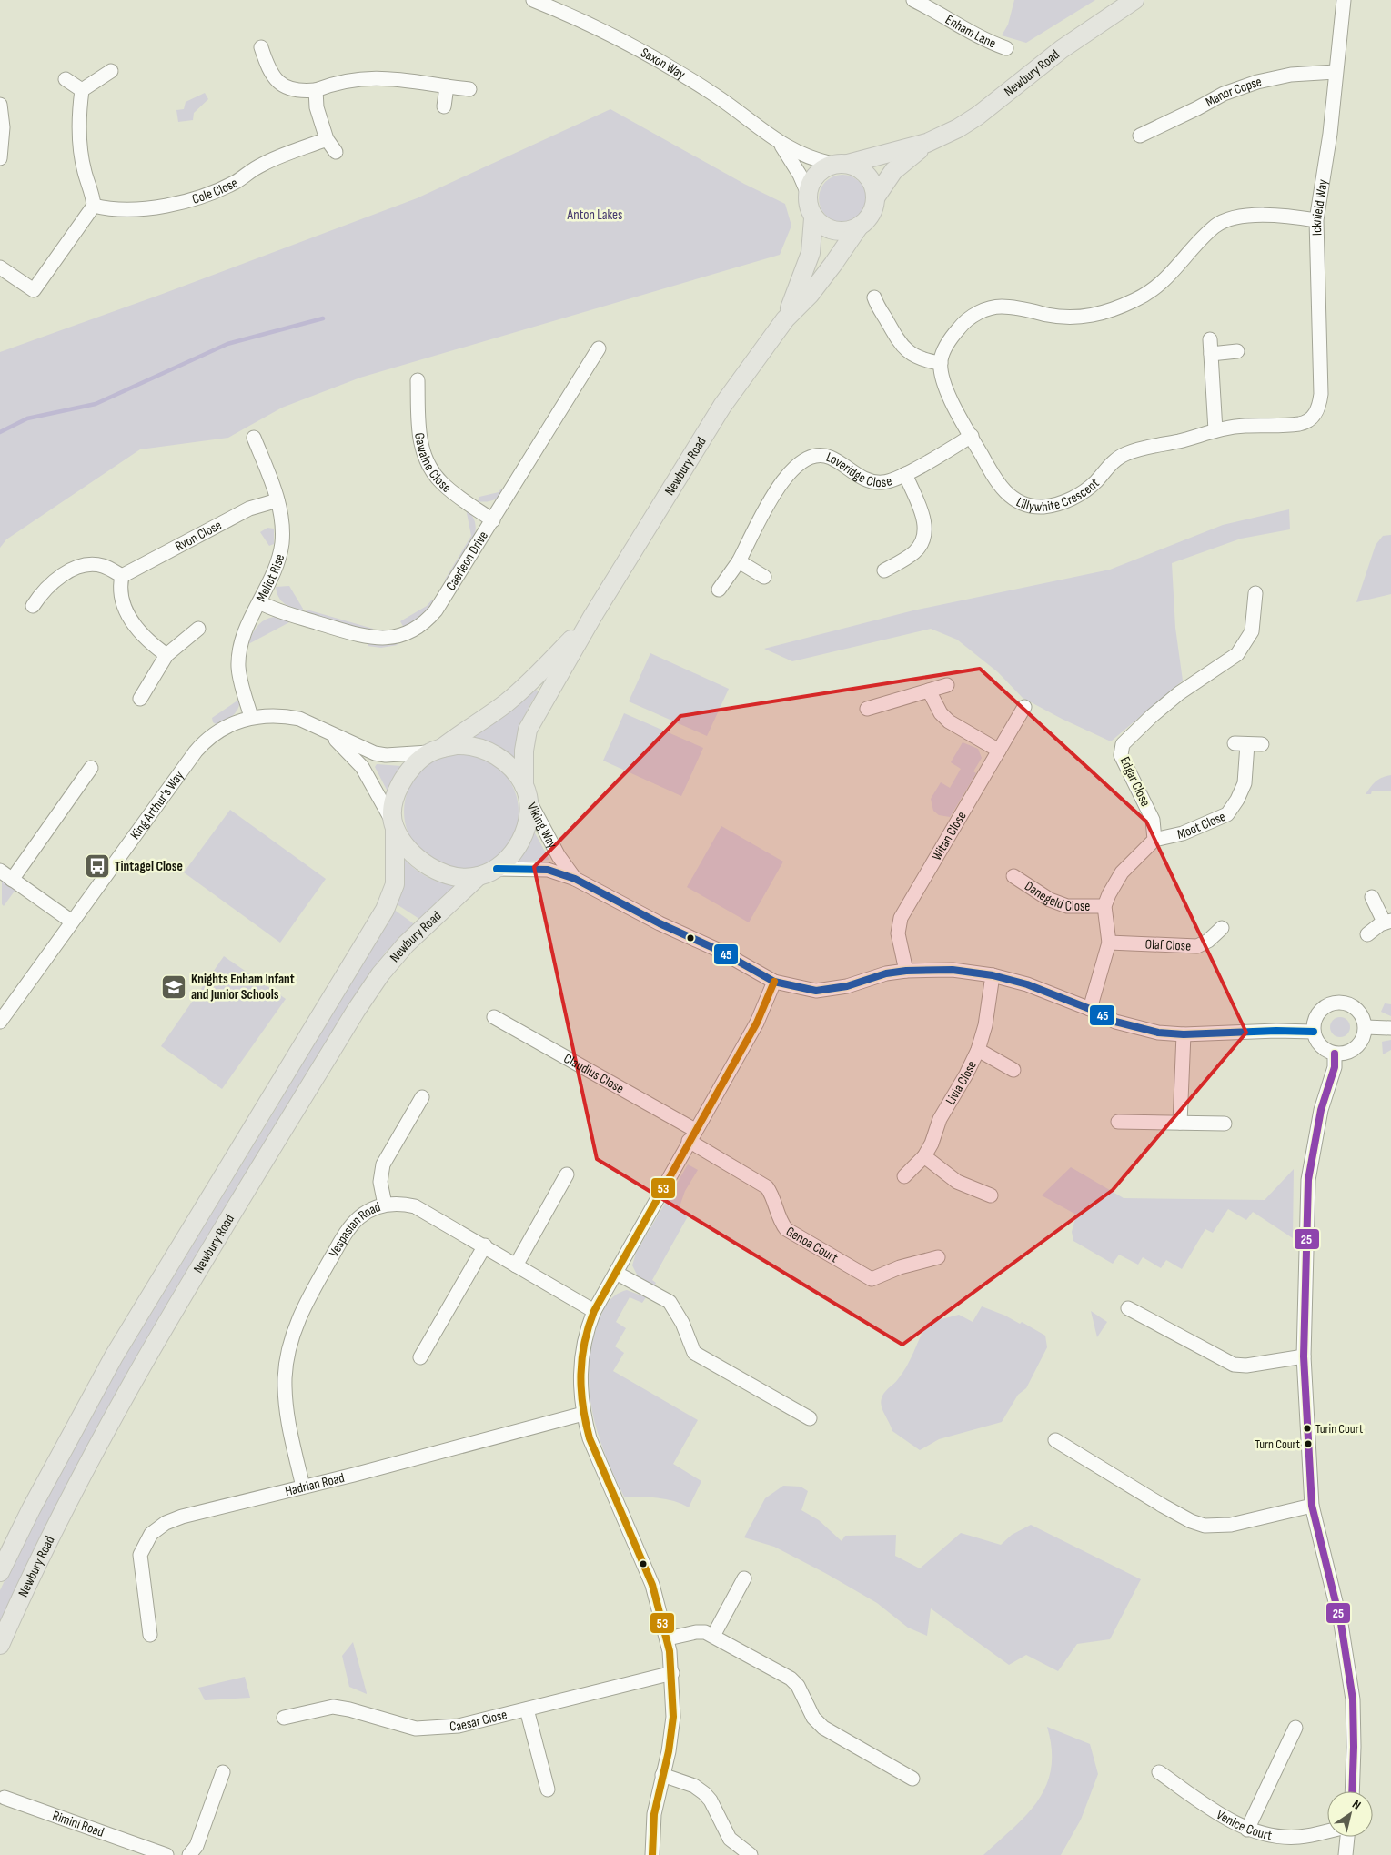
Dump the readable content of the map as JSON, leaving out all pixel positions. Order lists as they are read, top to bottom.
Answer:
{
  "streets": {
    "main road": ["Newbury Road"],
    "street": [
      "Enham Lane",
      "Saxon Way",
      "Manor Copse",
      "Cole Close",
      "Icknield Way",
      "Gawaine Close",
      "Loveridge Close",
      "Lillywhite Crescent",
      "Ryon Close",
      "Caerleon Drive",
      "Meliot Rise",
      "Edgar Close",
      "King Arthur's Way",
      "Moot Close",
      "Viking Way",
      "Witan Close",
      "Danegeld Close",
      "Olaf Close",
      "Claudius Close",
      "Livia Close",
      "Vespasian Road",
      "Genoa Court",
      "Hadrian Road",
      "Caesar Close",
      "Venice Court",
      "Rimini Road"
    ]
  },
  "crossings": [
    ["Saxon Way", "Newbury Road"],
    ["Newbury Road", "King Arthur's Way"],
    ["Newbury Road", "Viking Way"],
    ["Manor Copse", "Icknield Way"],
    ["Icknield Way", "Lillywhite Crescent"],
    ["Gawaine Close", "Caerleon Drive"],
    ["Loveridge Close", "Lillywhite Crescent"],
    ["Ryon Close", "Meliot Rise"],
    ["Caerleon Drive", "Meliot Rise"],
    ["Meliot Rise", "King Arthur's Way"],
    ["Edgar Close", "Moot Close"],
    ["King Arthur's Way", "Viking Way"],
    ["Claudius Close", "Genoa Court"],
    ["Vespasian Road", "Hadrian Road"]
  ],
  "parks": ["Anton Lakes"],
  "places": {
    "bus stop": ["Tintagel Close"],
    "school or university": ["Knights Enham Infant and Junior Schools"],
    "other": ["Turin Court", "Turn Court"]
  },
  "lines": ["transit line 45", "transit line 53", "transit line 25"],
  "north": "top right"
}
